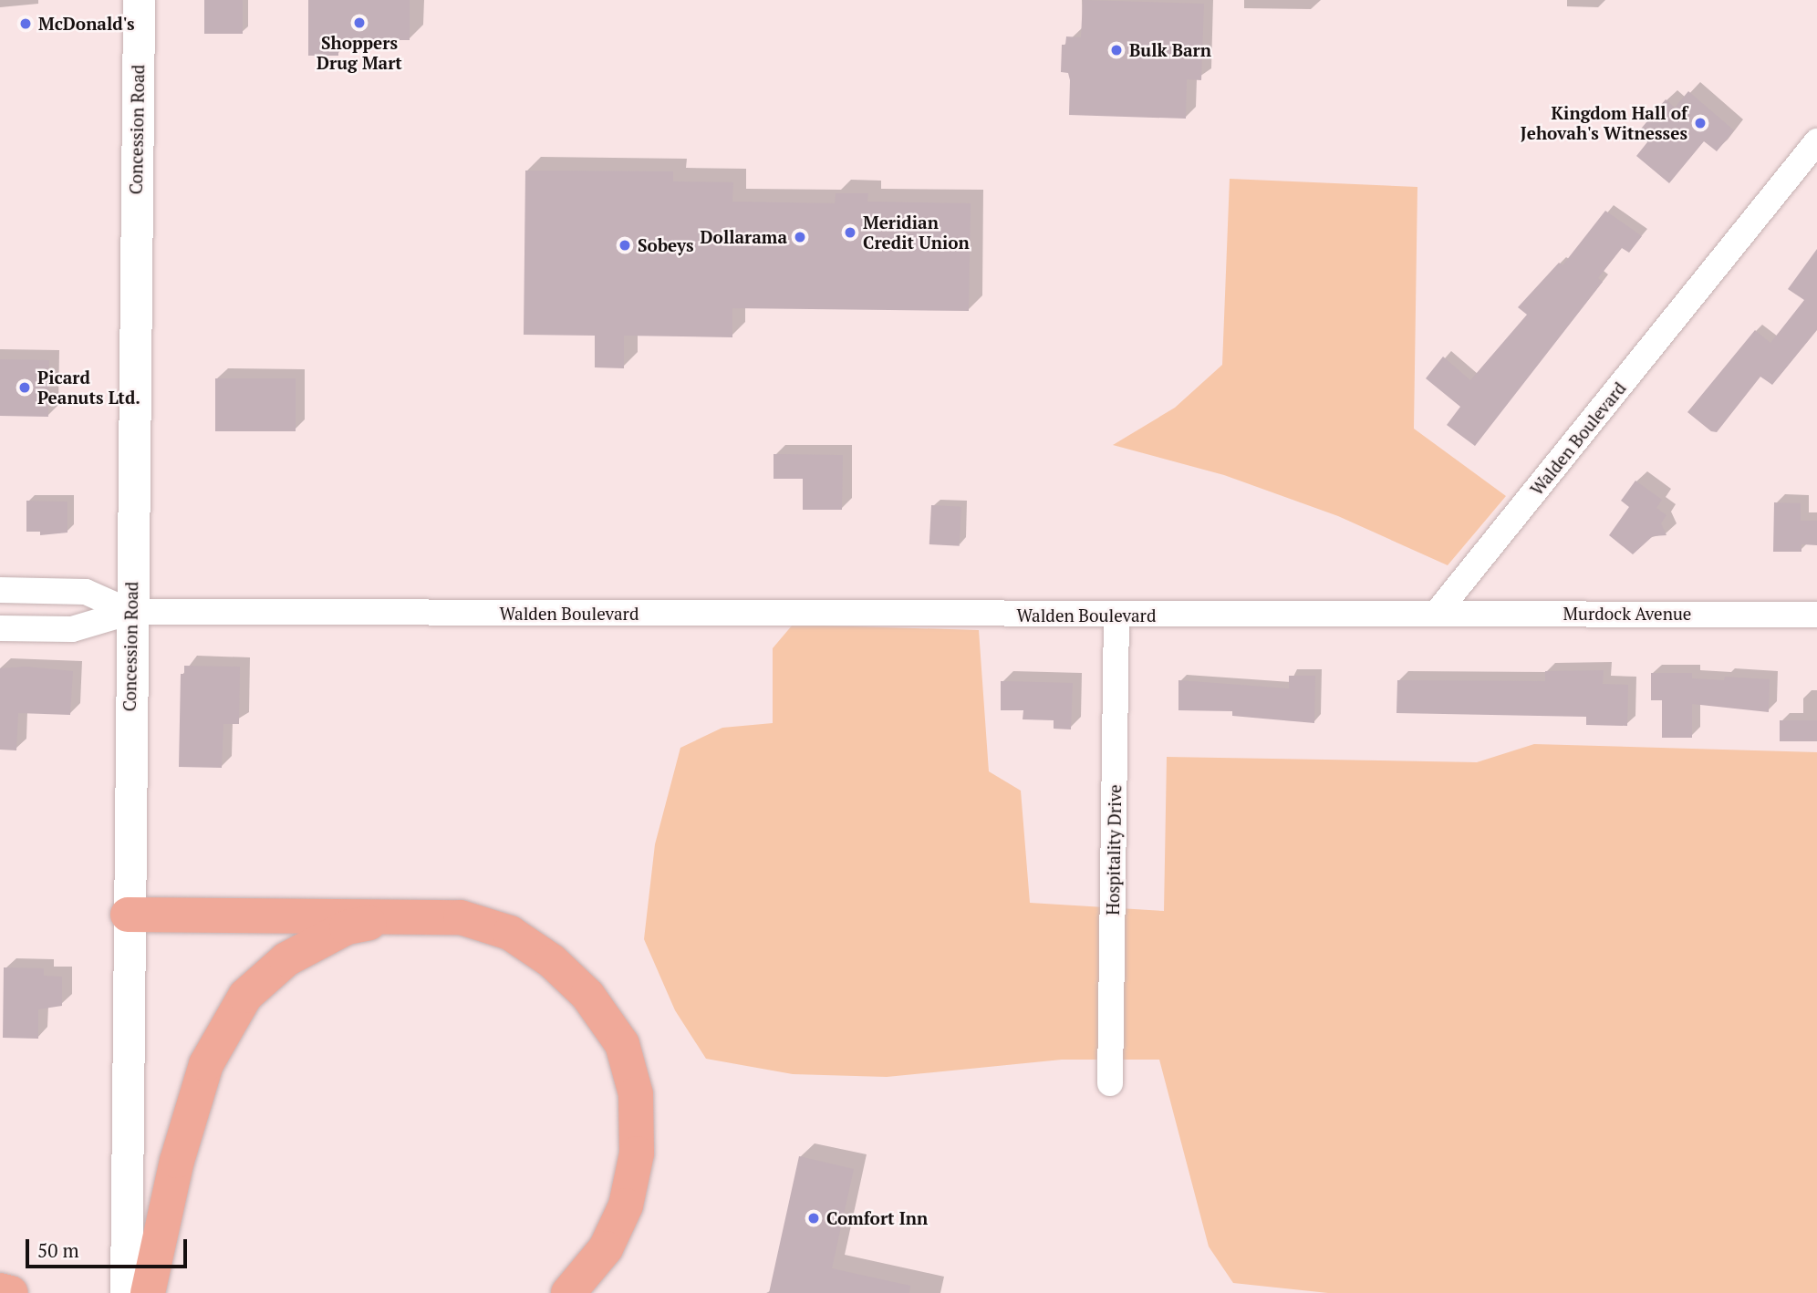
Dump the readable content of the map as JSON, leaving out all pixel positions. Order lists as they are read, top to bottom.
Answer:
{
  "streets": {
    "street": [
      "Concession Road",
      "Walden Boulevard",
      "Murdock Avenue",
      "Hospitality Drive"
    ]
  },
  "crossings": [
    ["Concession Road", "Walden Boulevard"],
    ["Walden Boulevard", "Murdock Avenue"],
    ["Walden Boulevard", "Hospitality Drive"]
  ],
  "places": [
    "Shoppers Drug Mart",
    "McDonald's",
    "Bulk Barn",
    "Kingdom Hall of Jehovah's Witnesses",
    "Meridian Credit Union",
    "Dollarama",
    "Sobeys",
    "Picard Peanuts Ltd.",
    "Comfort Inn"
  ],
  "scale_bar": "50 m"
}
